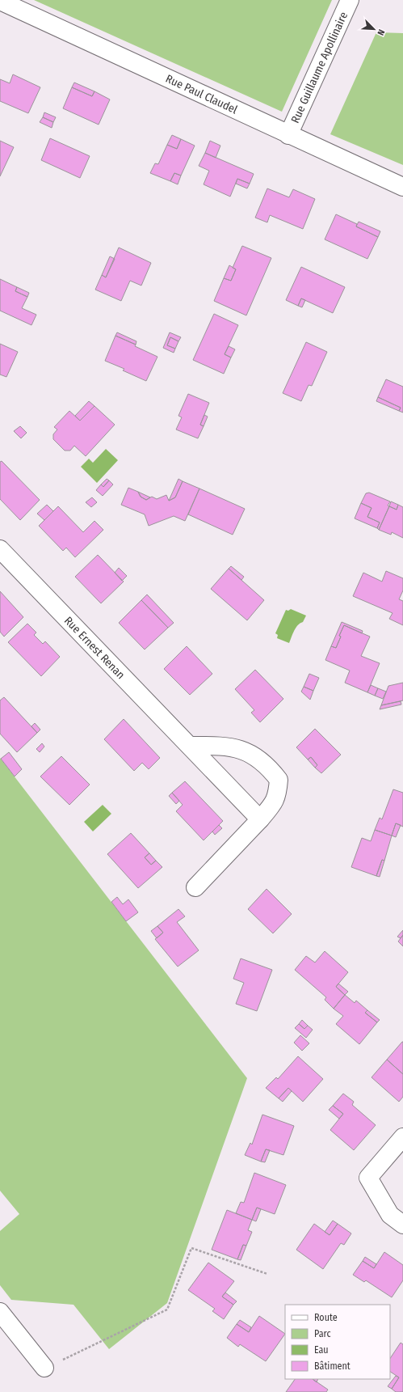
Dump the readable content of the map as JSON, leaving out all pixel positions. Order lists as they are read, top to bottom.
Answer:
{
  "streets": {
    "street": ["Rue Guillaume Apollinaire", "Rue Paul Claudel", "Rue Ernest Renan"]
  },
  "crossings": [
    ["Rue Guillaume Apollinaire", "Rue Paul Claudel"]
  ],
  "legend": [
    "Route",
    "Parc",
    "Eau",
    "Bâtiment"
  ],
  "north": "bottom right"
}
